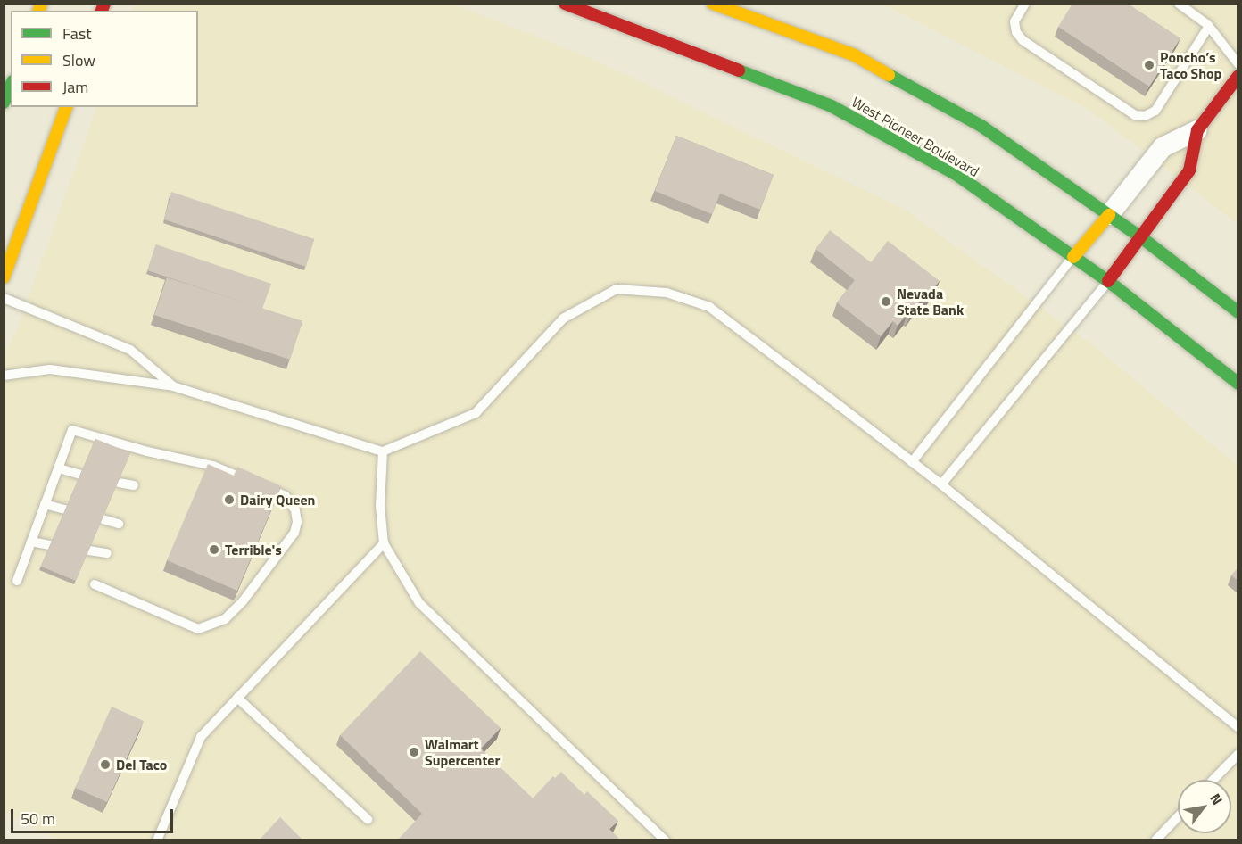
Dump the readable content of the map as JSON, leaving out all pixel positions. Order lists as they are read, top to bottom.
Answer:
{
  "streets": {
    "main road": ["West Pioneer Boulevard"]
  },
  "places": [
    "Poncho’s Taco Shop",
    "Nevada State Bank",
    "Dairy Queen",
    "Terrible's",
    "Walmart Supercenter",
    "Del Taco"
  ],
  "legend": ["Fast", "Slow", "Jam"],
  "scale_bar": "50 m",
  "north": "top right"
}
